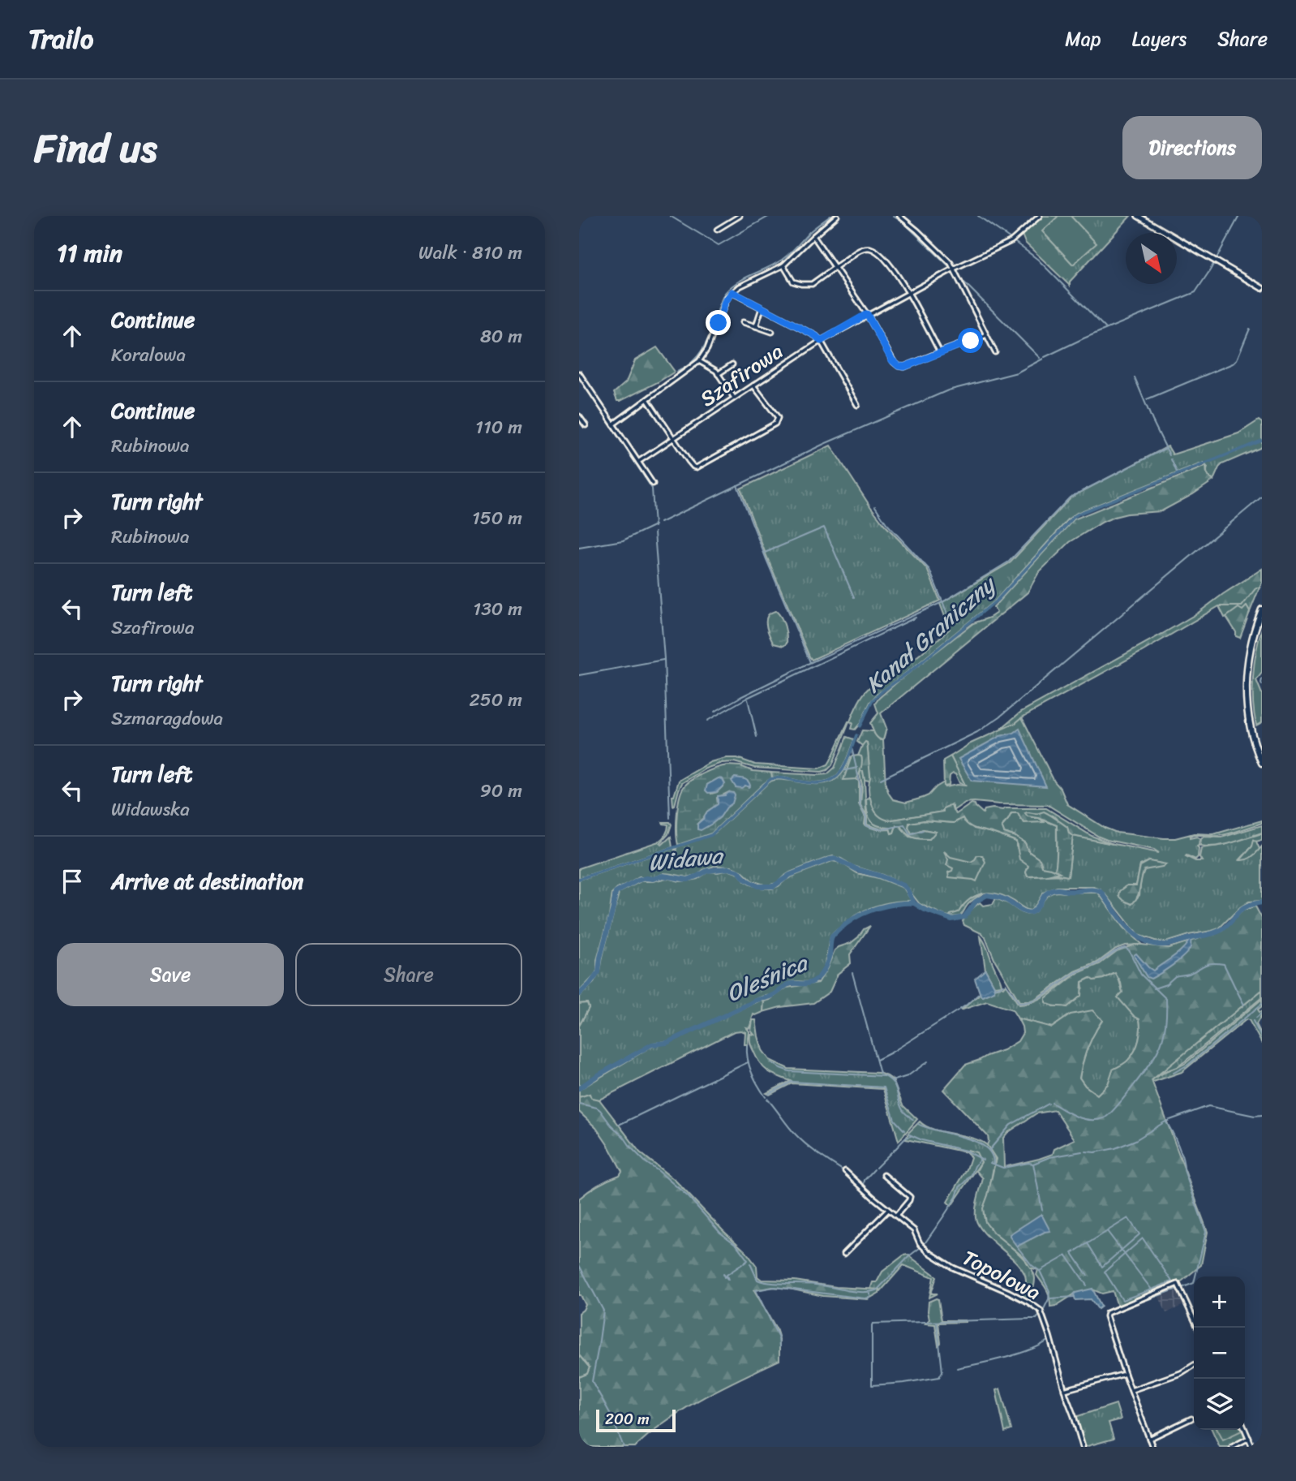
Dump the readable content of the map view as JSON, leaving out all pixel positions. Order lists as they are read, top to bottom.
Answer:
{
  "streets": {
    "street": ["Szafirowa", "Topolowa"]
  },
  "water": ["Kanał Graniczny", "Widawa", "Oleśnica"],
  "scale_bar": "200 m",
  "north": "bottom right",
  "page": {
    "header": "Trailo",
    "nav": ["Map", "Layers", "Share"],
    "title": "Find us",
    "buttons": [
      "Directions",
      ["Save", "Share"]
    ],
    "heading": ["11 min", "Walk · 810 m"],
    "list": [
      ["Continue", "Koralowa", "80 m"],
      ["Continue", "Rubinowa", "110 m"],
      ["Turn right", "Rubinowa", "150 m"],
      ["Turn left", "Szafirowa", "130 m"],
      ["Turn right", "Szmaragdowa", "250 m"],
      ["Turn left", "Widawska", "90 m"],
      "Arrive at destination"
    ],
    "map_buttons": ["+", "−"],
    "scale": "200 m"
  }
}
